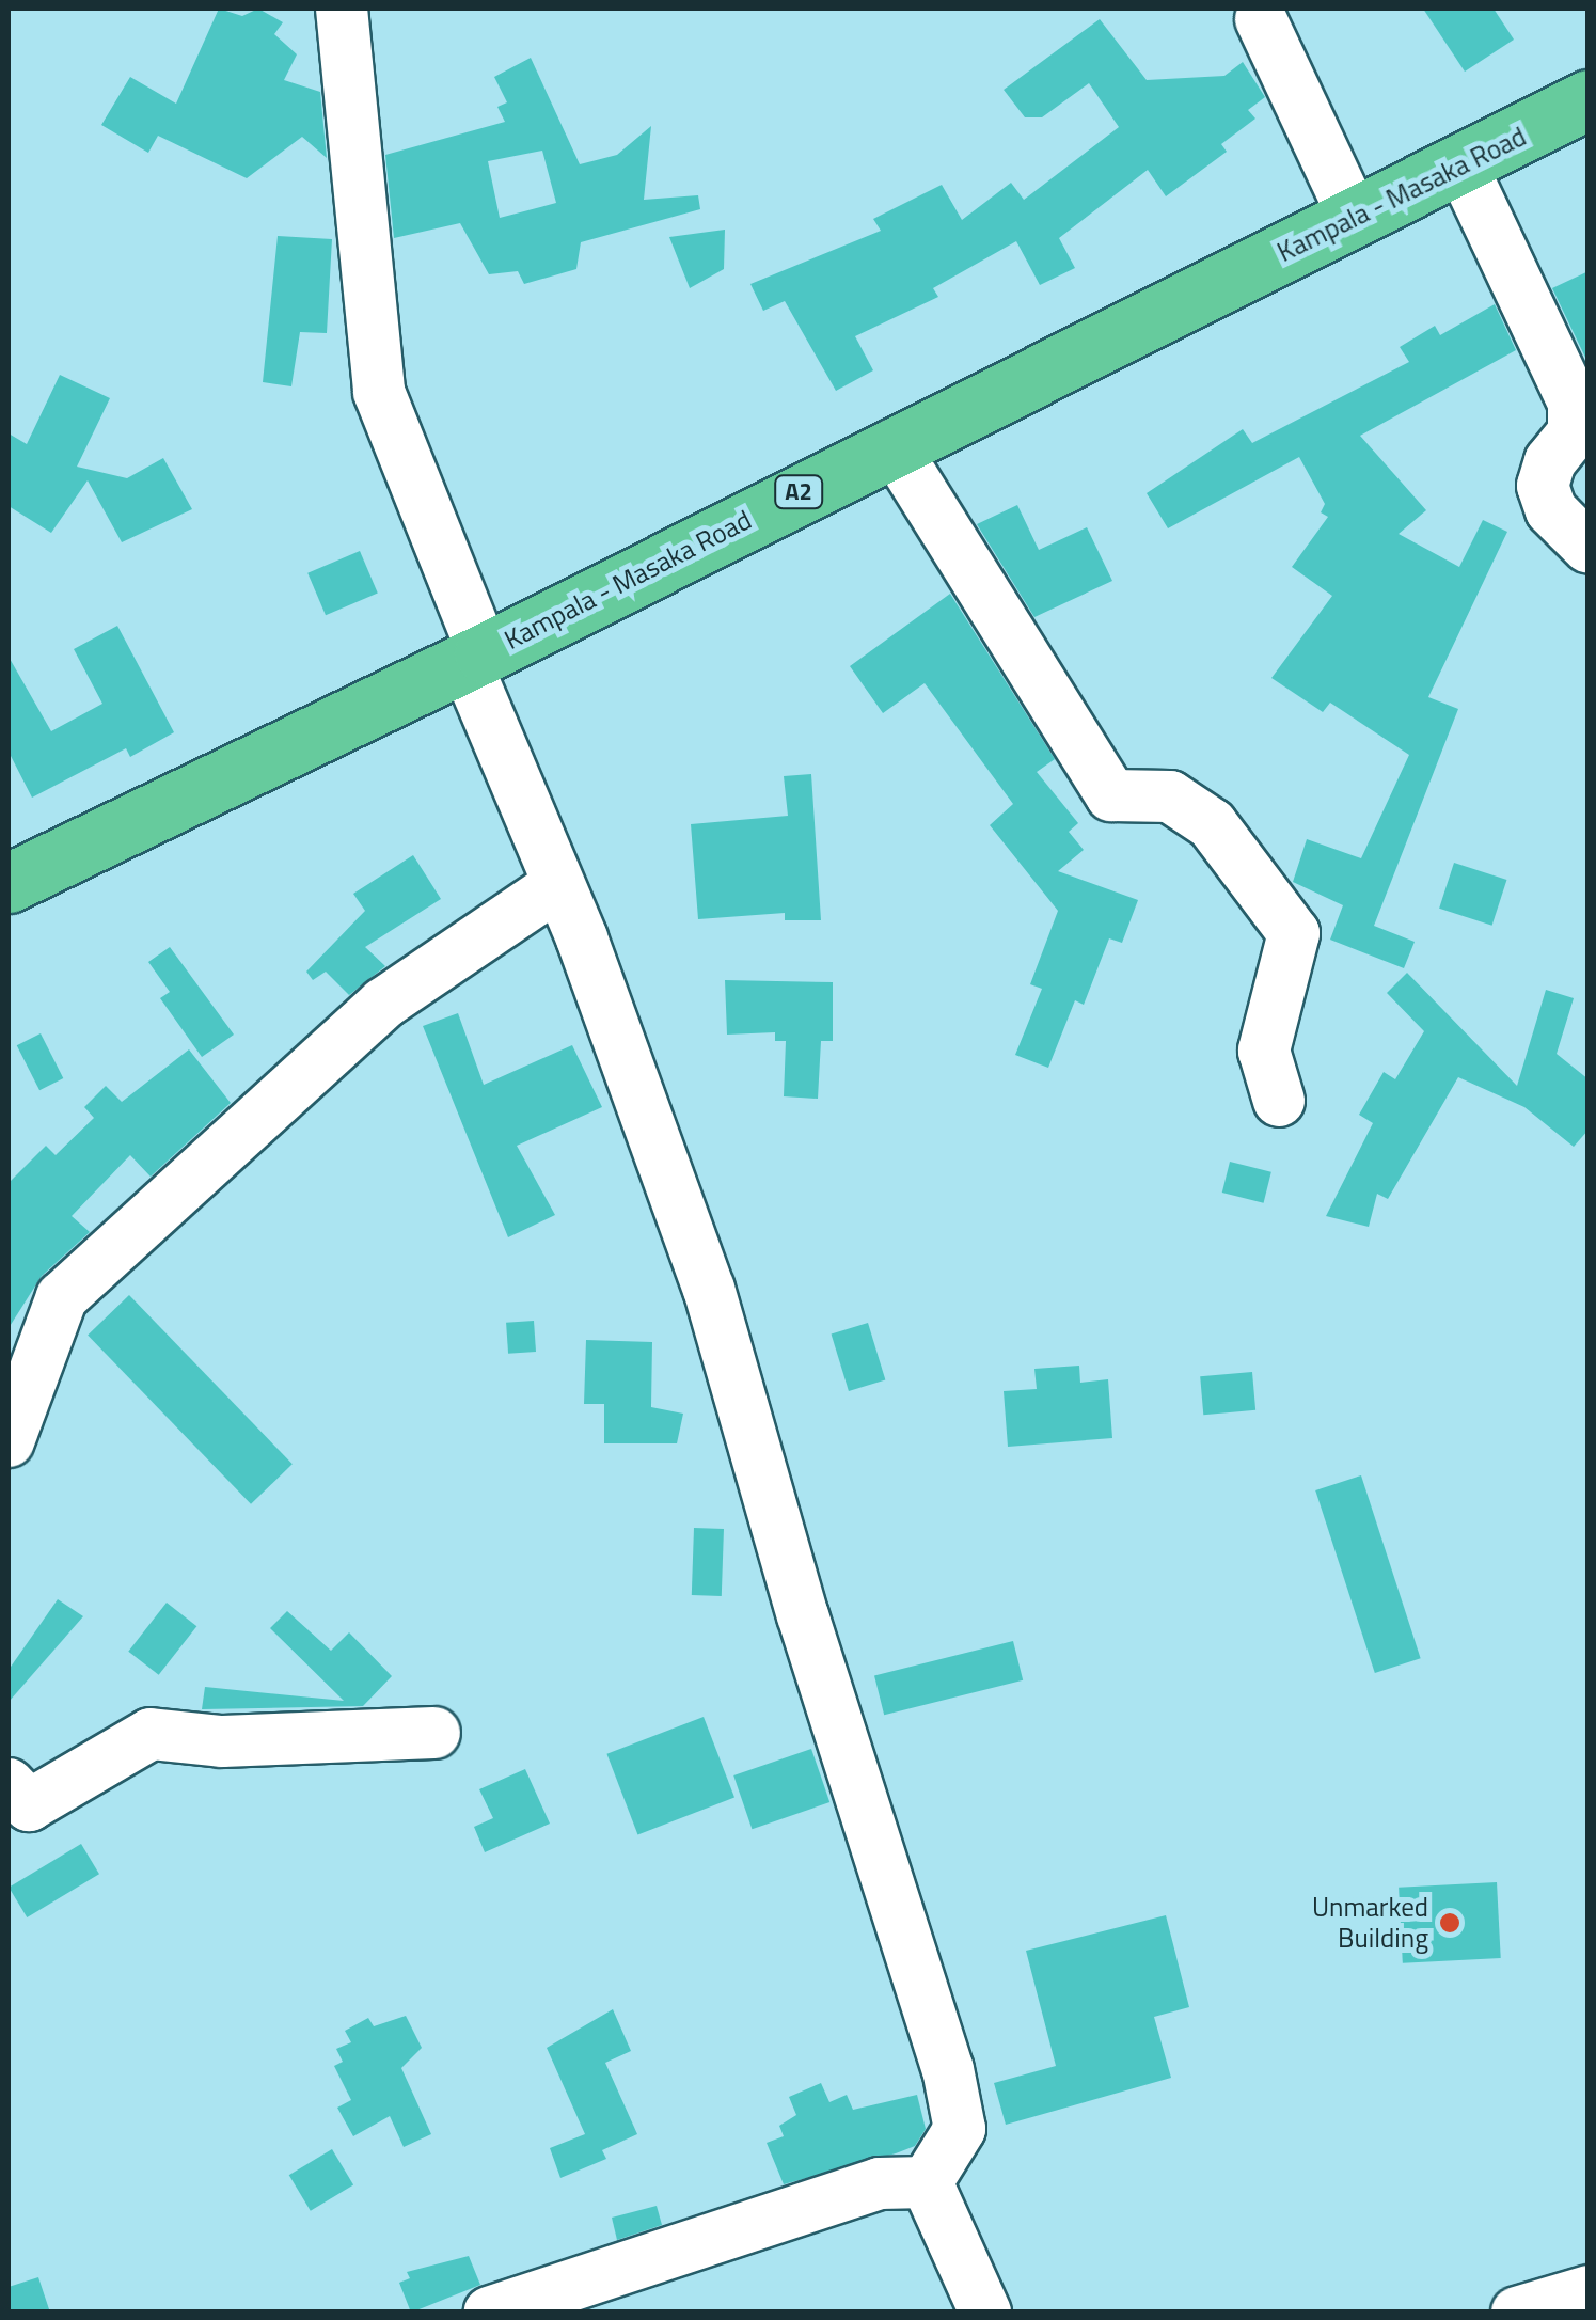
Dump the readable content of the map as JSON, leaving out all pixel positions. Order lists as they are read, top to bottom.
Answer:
{
  "streets": {
    "main road": ["Kampala - Masaka Road", "A2"]
  },
  "places": ["Unmarked Building"]
}
